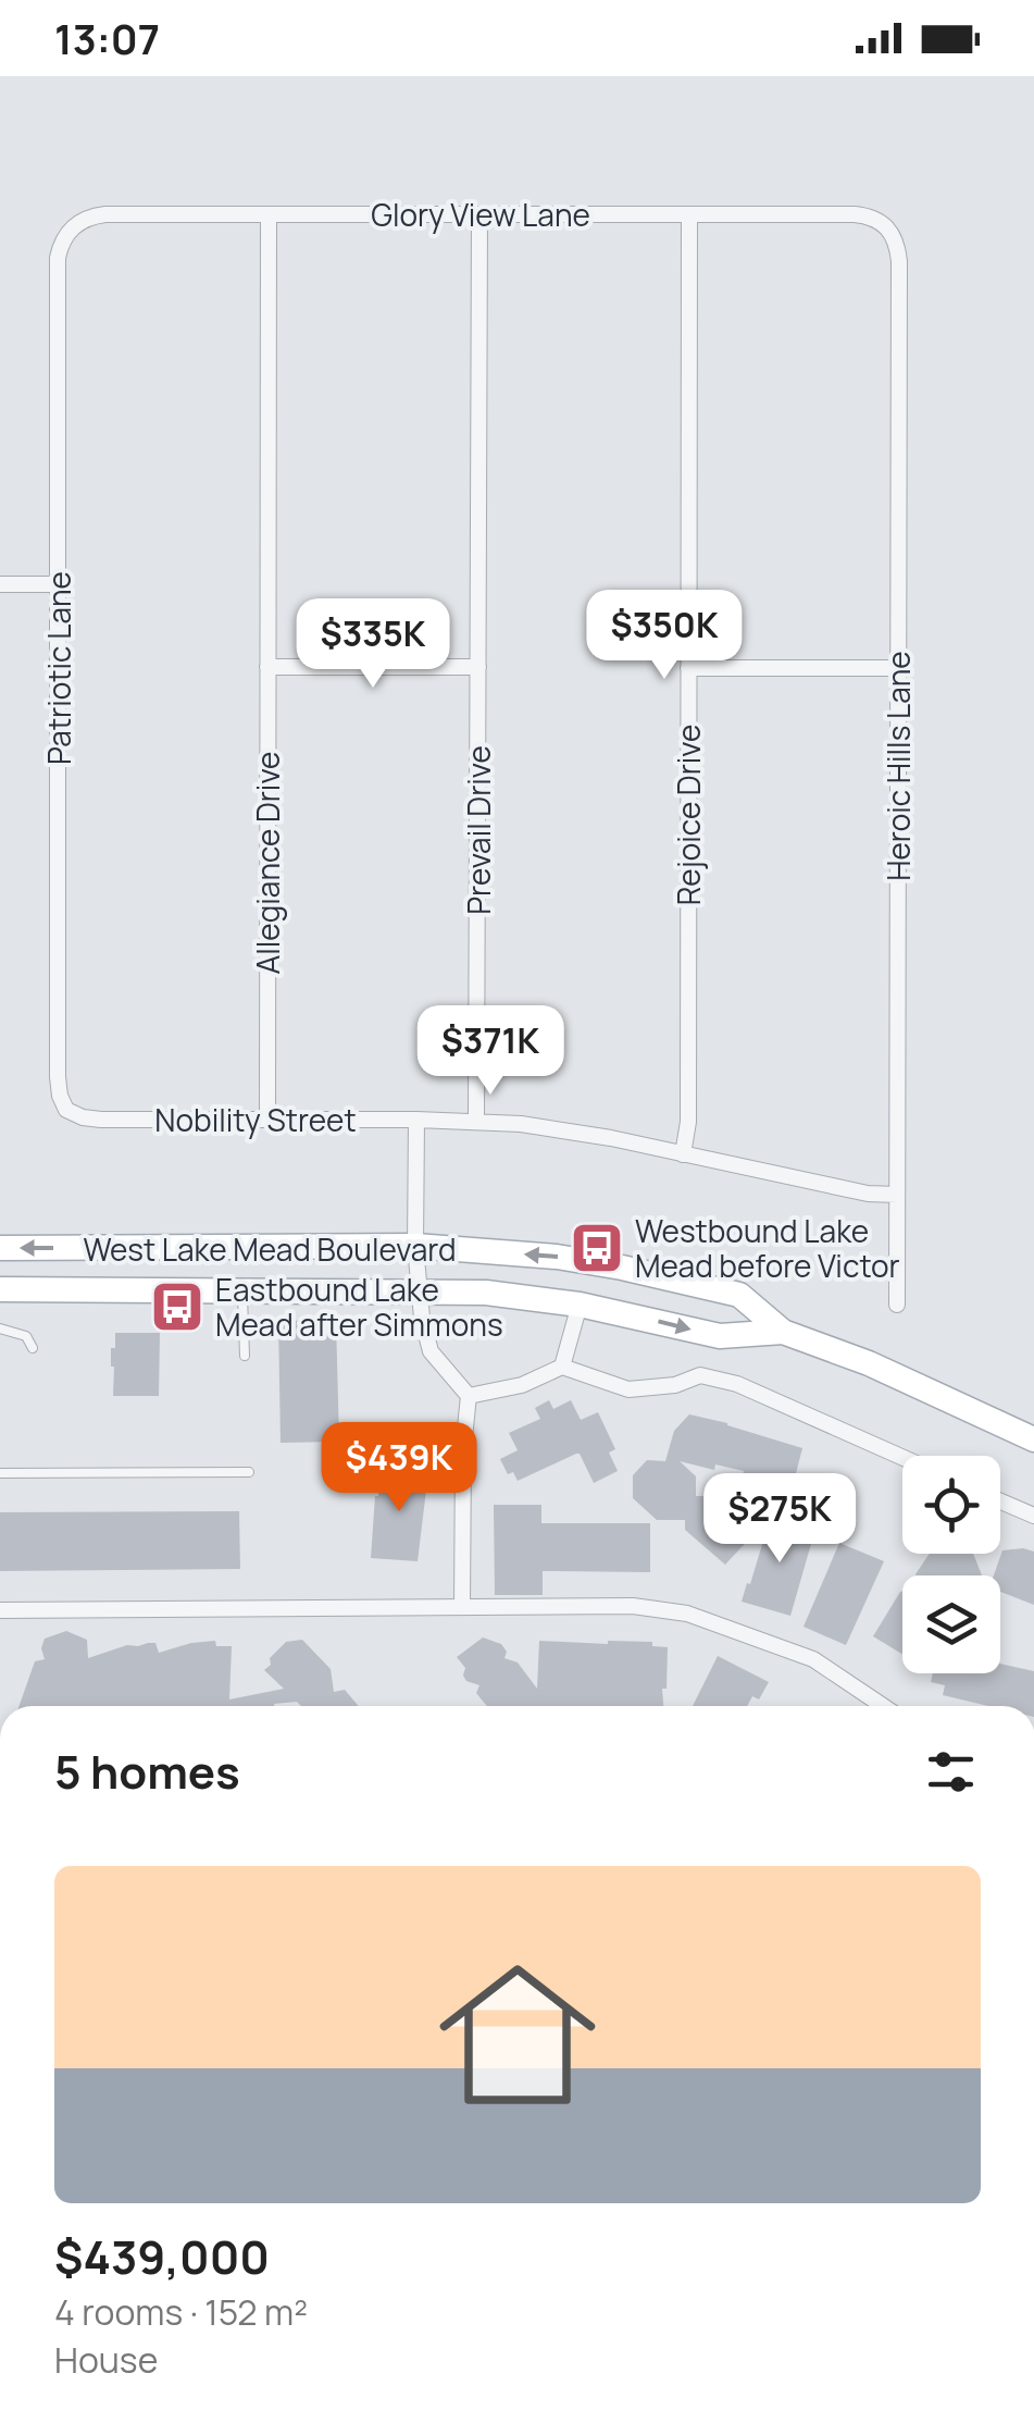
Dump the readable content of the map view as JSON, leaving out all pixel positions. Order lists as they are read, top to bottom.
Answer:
{
  "streets": {
    "main road": ["West Lake Mead Boulevard"],
    "street": [
      "Glory View Lane",
      "Patriotic Lane",
      "Heroic Hills Lane",
      "Rejoice Drive",
      "Prevail Drive",
      "Allegiance Drive",
      "Nobility Street"
    ]
  },
  "crossings": [
    ["Glory View Lane", "Patriotic Lane"],
    ["Glory View Lane", "Heroic Hills Lane"],
    ["Glory View Lane", "Rejoice Drive"],
    ["Glory View Lane", "Prevail Drive"],
    ["Glory View Lane", "Allegiance Drive"],
    ["Patriotic Lane", "Nobility Street"],
    ["Heroic Hills Lane", "Nobility Street"],
    ["Rejoice Drive", "Nobility Street"],
    ["Prevail Drive", "Nobility Street"],
    ["Allegiance Drive", "Nobility Street"]
  ],
  "places": {
    "bus stop": ["Westbound Lake Mead before Victor", "Eastbound Lake Mead after Simmons"]
  },
  "page": {
    "status": "13:07",
    "price": [
      "$350K",
      "$335K",
      "$371K",
      "$439K",
      "$275K"
    ],
    "heading": "5 homes",
    "list": [
      {
        "name": "$439,000",
        "note": "4 rooms · 152 m² · House"
      }
    ]
  }
}
